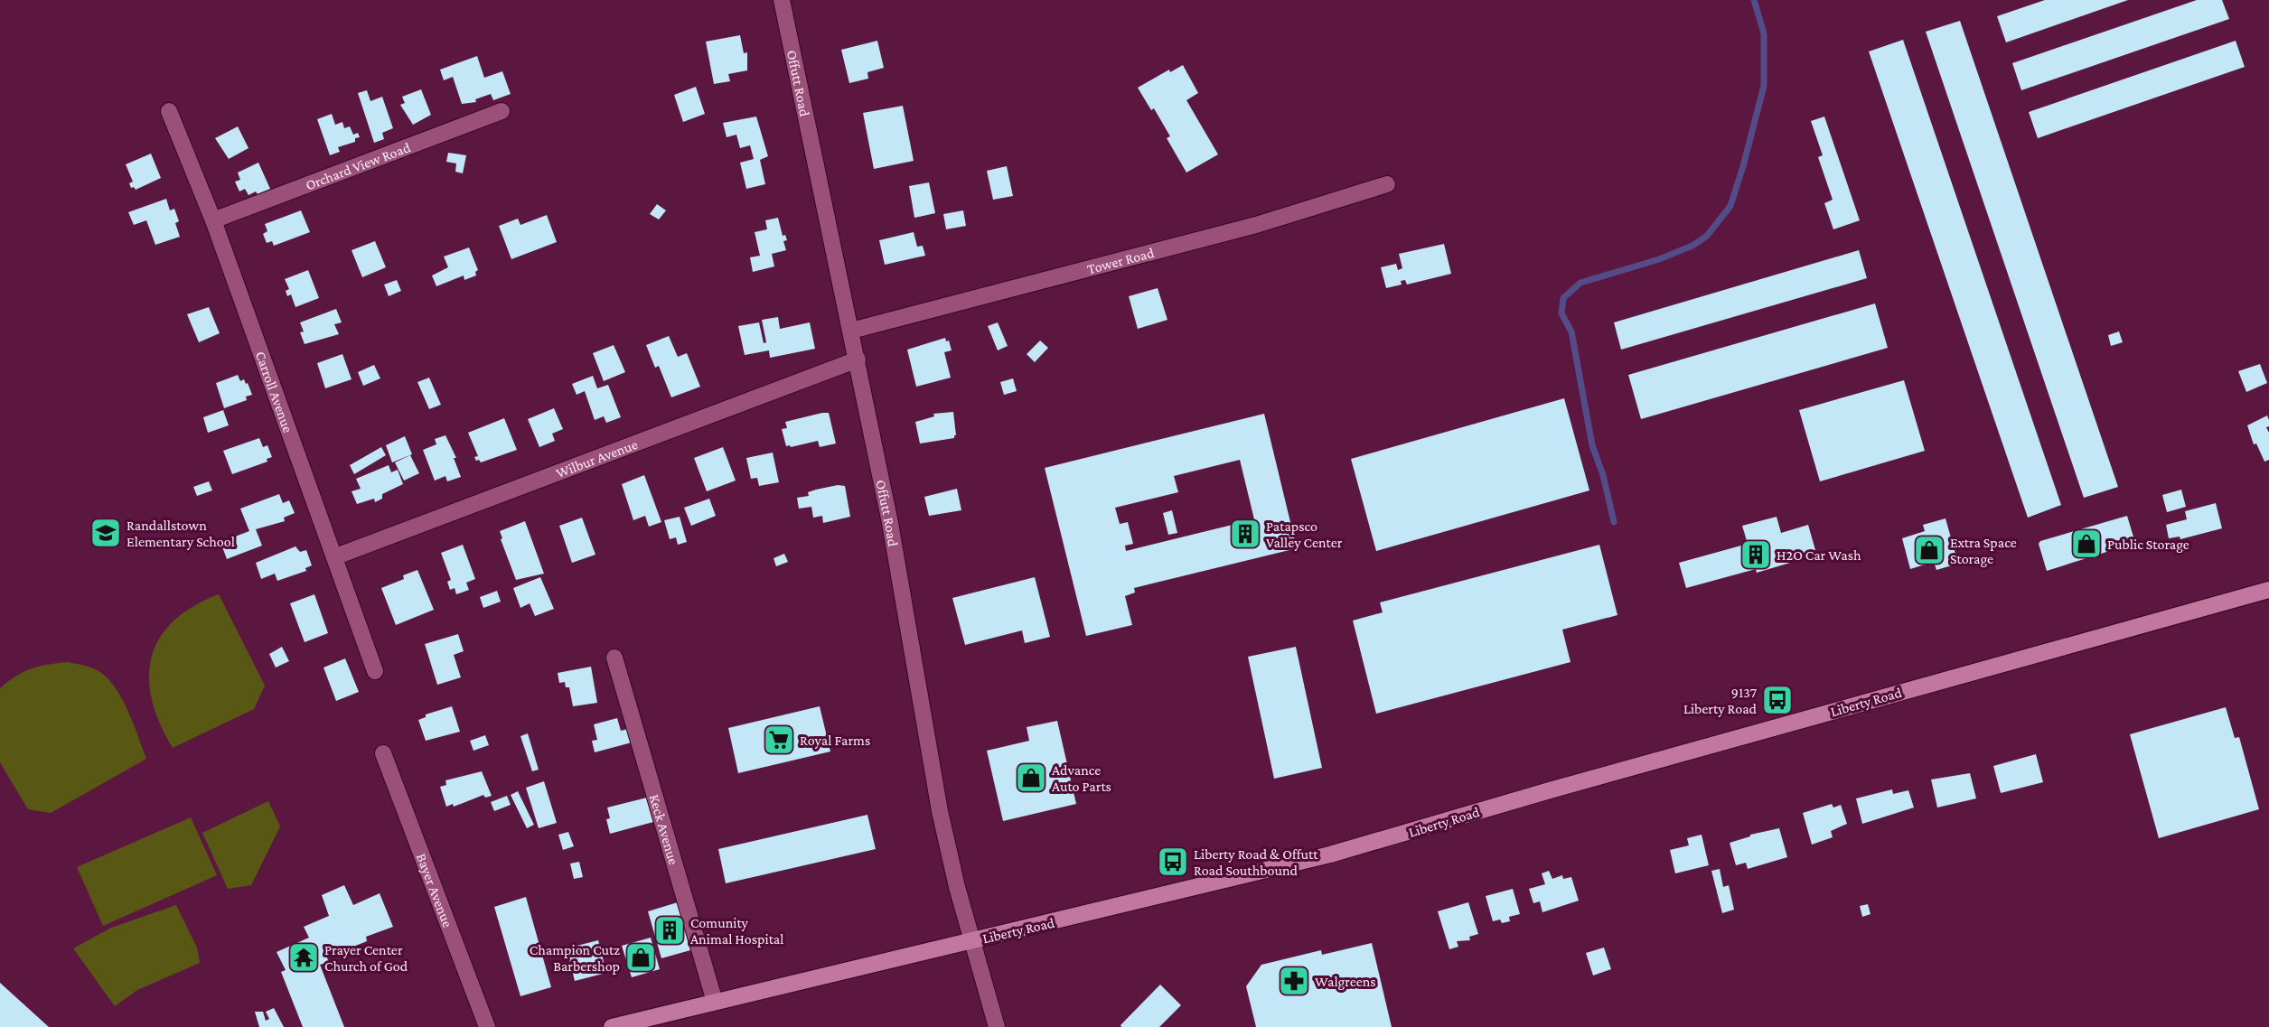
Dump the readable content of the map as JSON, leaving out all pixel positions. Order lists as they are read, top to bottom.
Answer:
{
  "streets": {
    "main road": ["Liberty Road"],
    "street": [
      "Offutt Road",
      "Orchard View Road",
      "Tower Road",
      "Carroll Avenue",
      "Wilbur Avenue",
      "Keck Avenue",
      "Bayer Avenue"
    ]
  },
  "crossings": [
    ["Offutt Road", "Tower Road"],
    ["Offutt Road", "Wilbur Avenue"],
    ["Offutt Road", "Liberty Road"],
    ["Orchard View Road", "Carroll Avenue"],
    ["Carroll Avenue", "Wilbur Avenue"],
    ["Liberty Road", "Keck Avenue"]
  ],
  "places": {
    "school or university": ["Randallstown Elementary School"],
    "building": ["Patapsco Valley Center", "H2O Car Wash", "Comunity Animal Hospital"],
    "shop": [
      "Public Storage",
      "Extra Space Storage",
      "Advance Auto Parts",
      "Champion Cutz Barbershop"
    ],
    "bus stop": ["9137 Liberty Road", "Liberty Road & Offutt Road Southbound"],
    "supermarket": ["Royal Farms"],
    "temple": ["Prayer Center Church of God"],
    "pharmacy": ["Walgreens"]
  }
}
